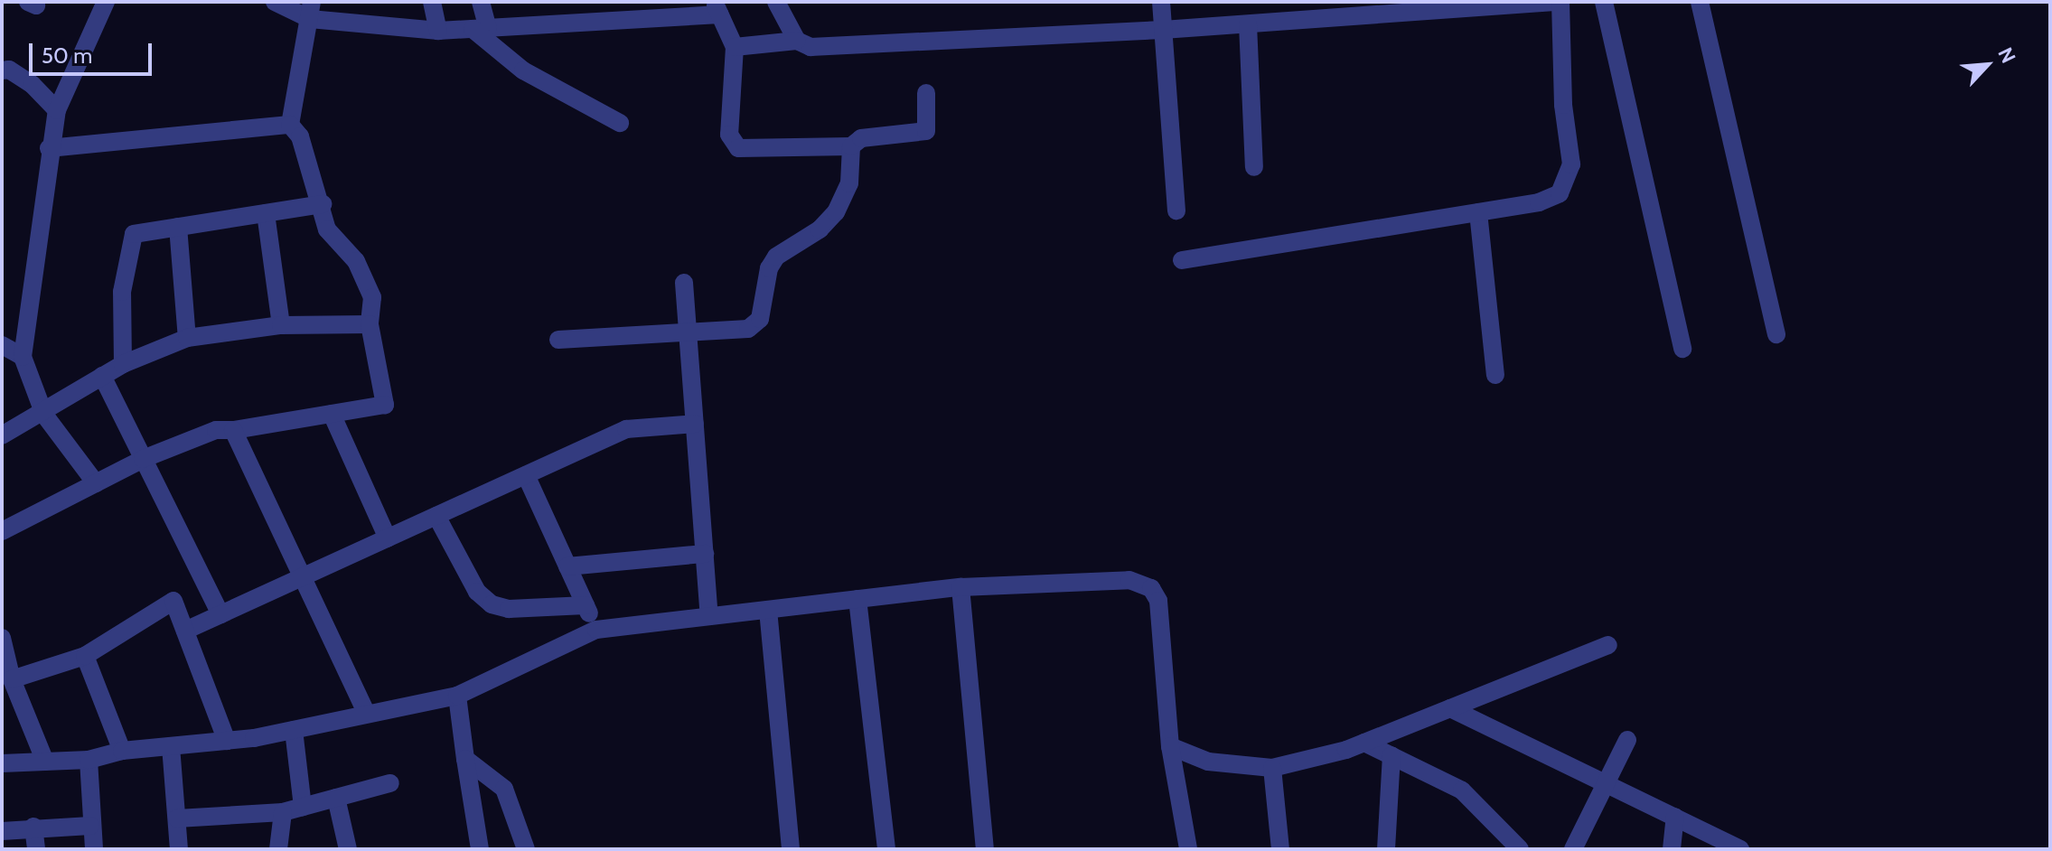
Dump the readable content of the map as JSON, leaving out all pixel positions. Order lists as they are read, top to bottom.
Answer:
{
  "scale_bar": "50 m",
  "north": "top right"
}
